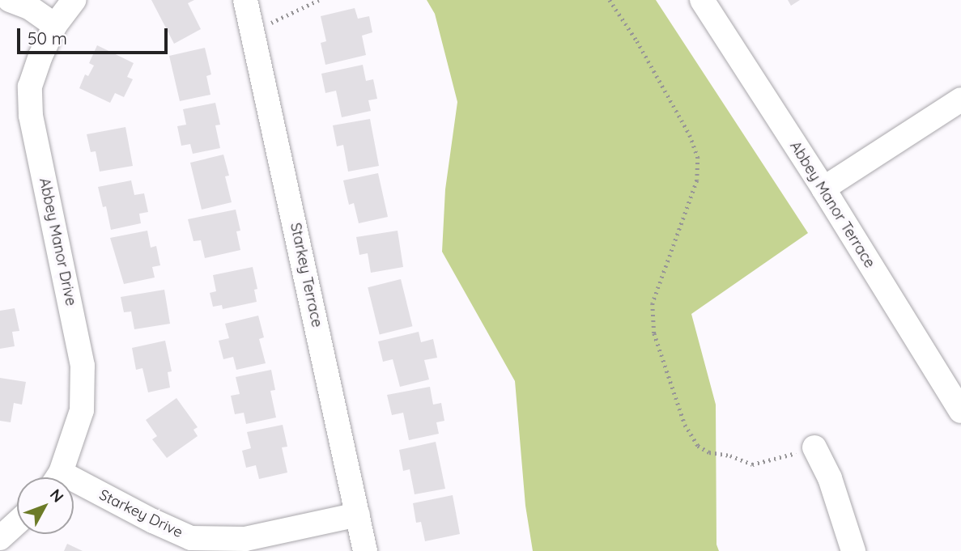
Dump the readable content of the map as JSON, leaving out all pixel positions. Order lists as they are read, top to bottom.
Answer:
{
  "streets": {
    "street": [
      "Abbey Manor Terrace",
      "Abbey Manor Drive",
      "Starkey Terrace",
      "Starkey Drive"
    ]
  },
  "crossings": [
    ["Starkey Terrace", "Starkey Drive"]
  ],
  "scale_bar": "50 m",
  "north": "top right"
}
